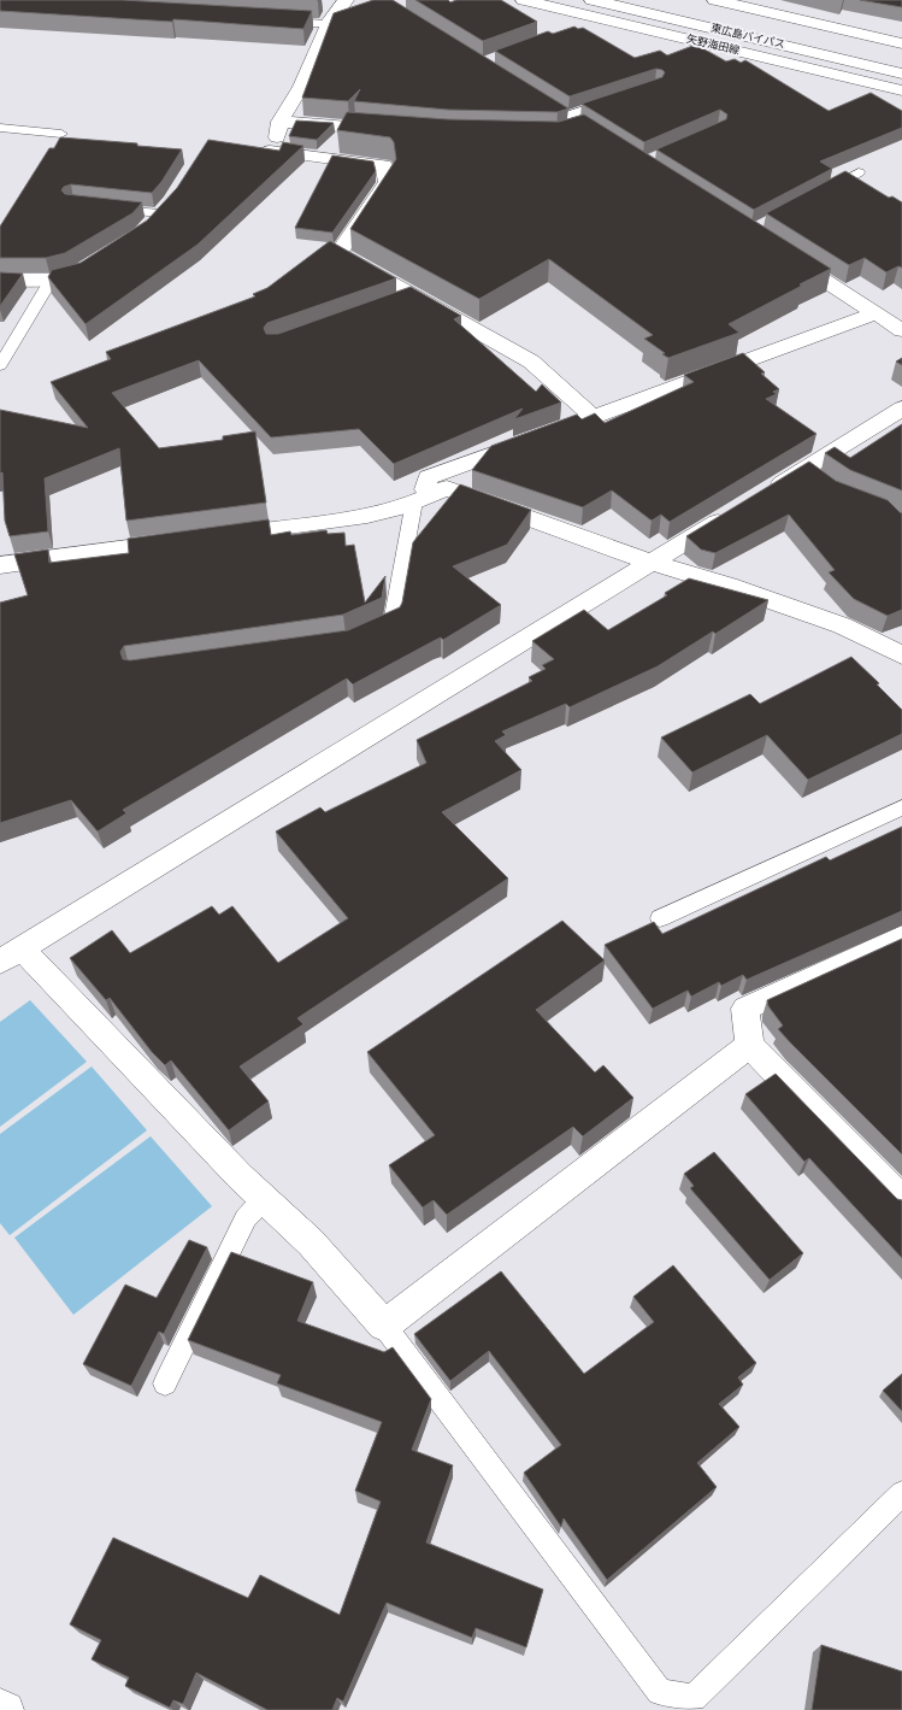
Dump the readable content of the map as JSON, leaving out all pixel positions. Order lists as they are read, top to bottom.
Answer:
{
  "streets": {
    "main road": ["東広島バイパス", "矢野海田線"]
  }
}
